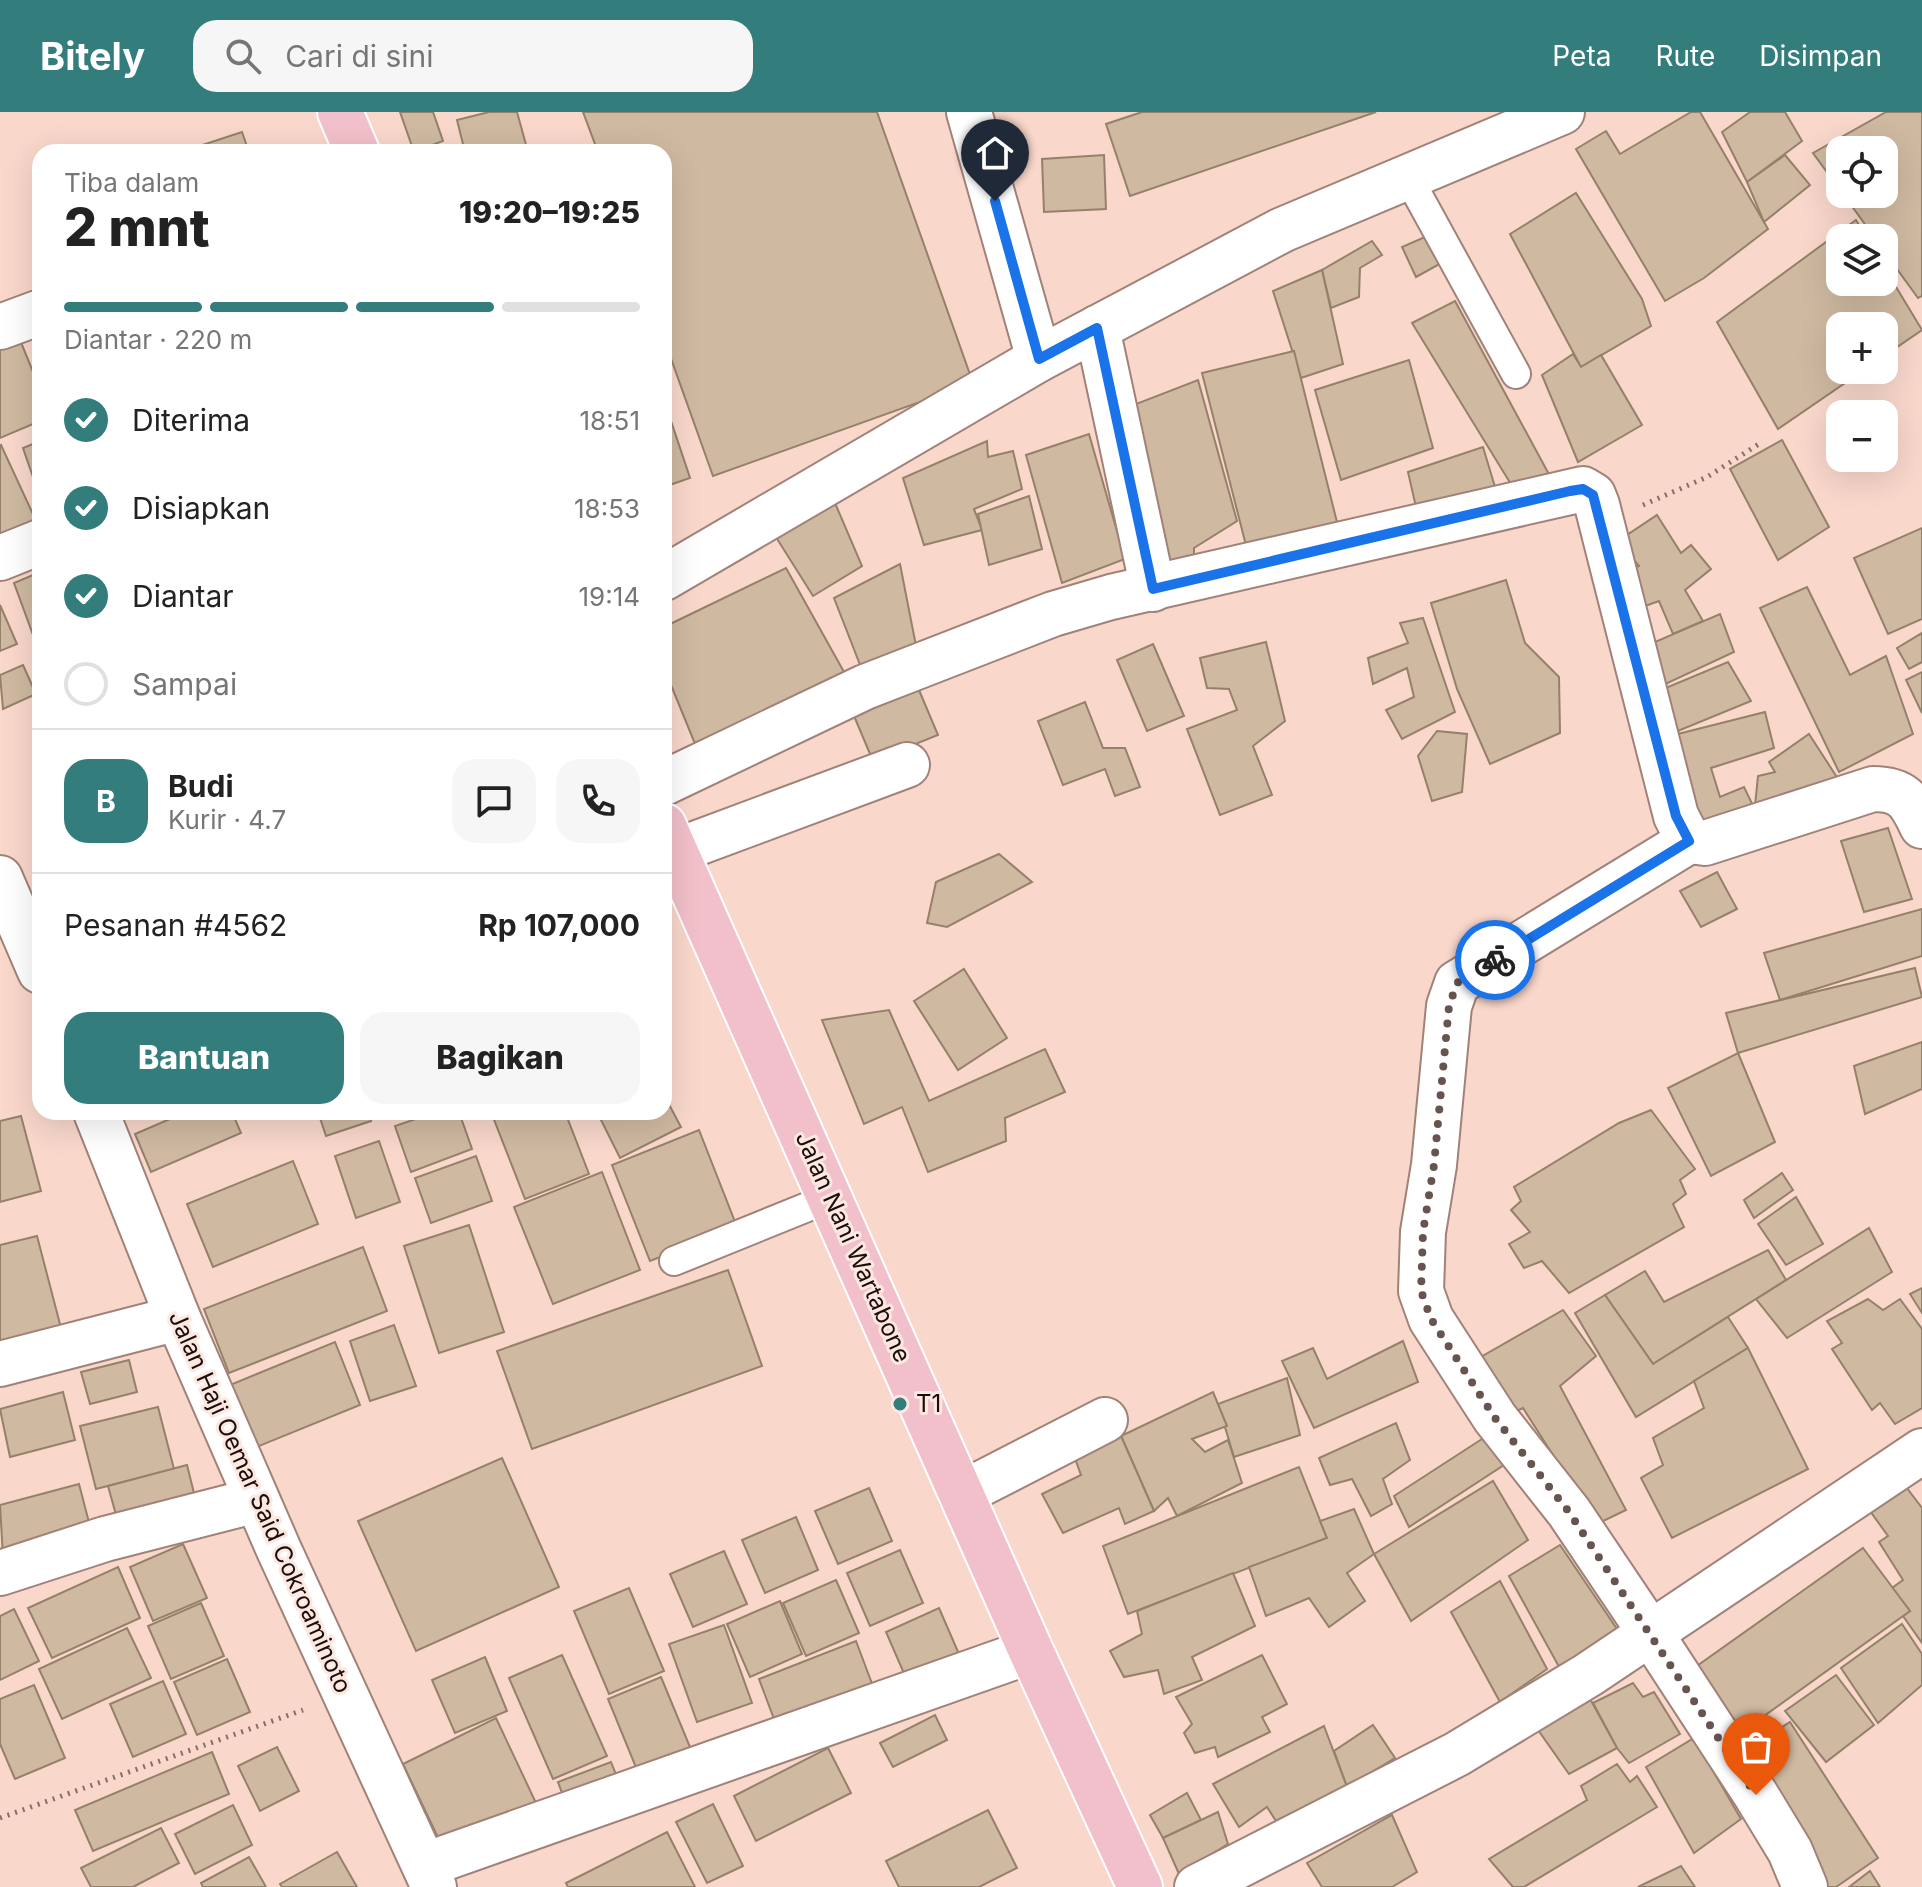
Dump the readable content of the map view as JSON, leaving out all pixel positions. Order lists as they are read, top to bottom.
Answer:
{
  "streets": {
    "main road": ["Jalan Nani Wartabone"],
    "street": ["Jalan Haji Oemar Said Cokroaminoto"]
  },
  "places": ["T1"],
  "page": {
    "header": "Bitely",
    "search": "Cari di sini",
    "nav": ["Peta", "Rute", "Disimpan"],
    "map_buttons": ["+", "−"],
    "heading": ["2 mnt", "Tiba dalam", "19:20–19:25"],
    "panel": [
      "Budi",
      "Kurir · 4.7",
      "Pesanan #4562",
      "Rp 107,000"
    ],
    "bar": "Diantar · 220 m",
    "list": [
      ["Diterima", "18:51"],
      ["Disiapkan", "18:53"],
      ["Diantar", "19:14"],
      "Sampai"
    ],
    "round": "B",
    "buttons": ["Bantuan", "Bagikan"]
  }
}
